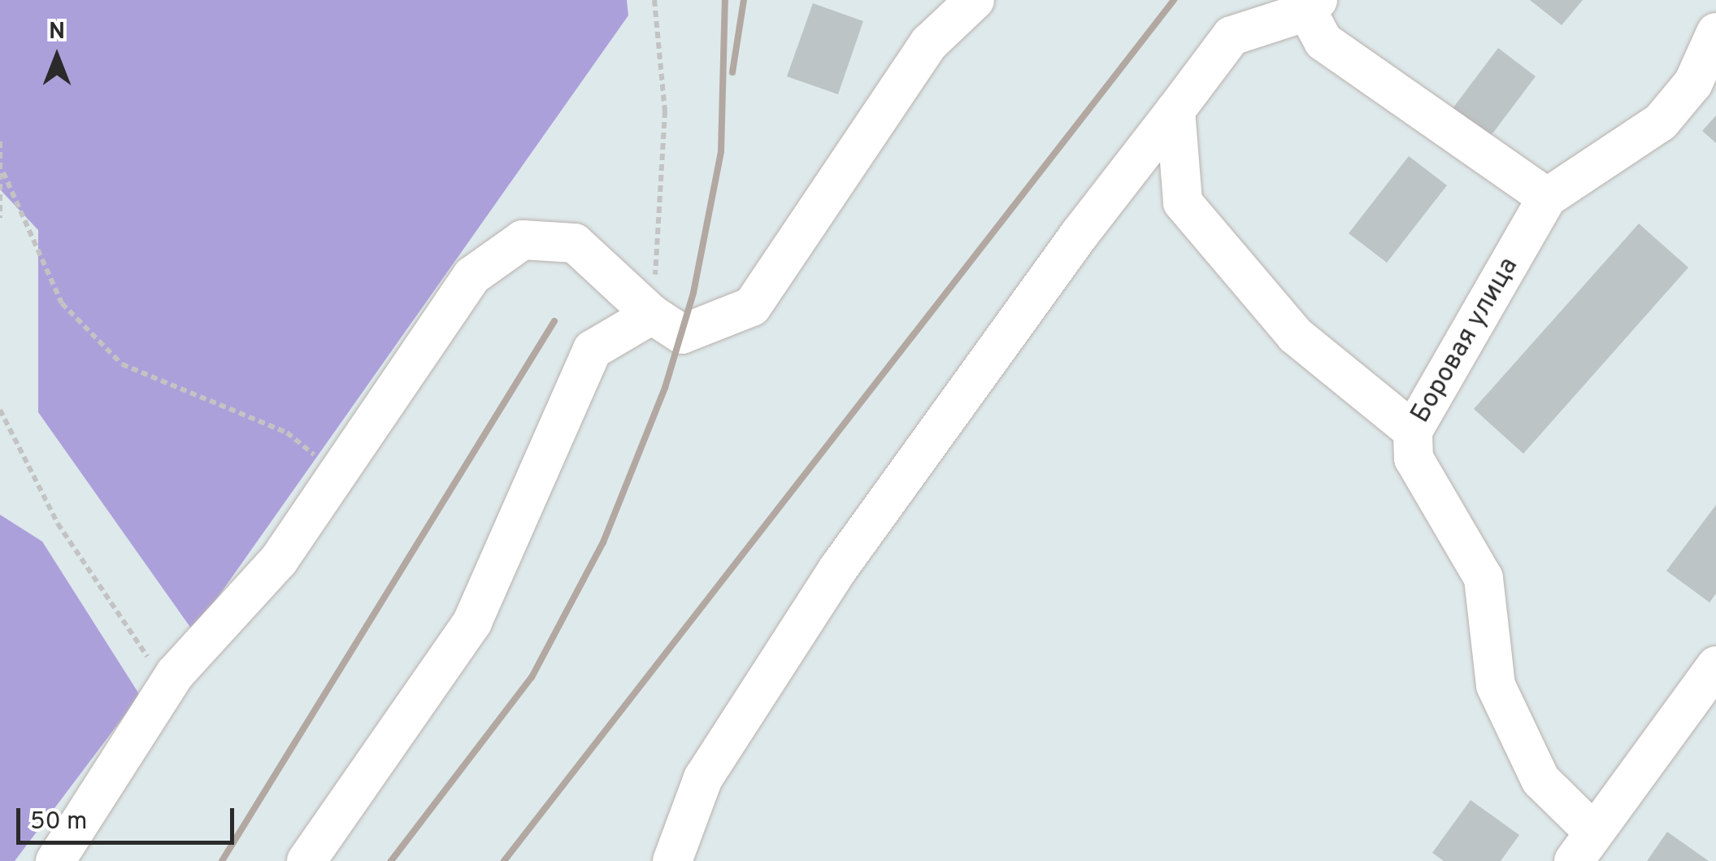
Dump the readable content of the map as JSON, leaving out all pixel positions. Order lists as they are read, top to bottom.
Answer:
{
  "streets": {
    "street": ["Боровая улица"]
  },
  "scale_bar": "50 m",
  "north": "top"
}
